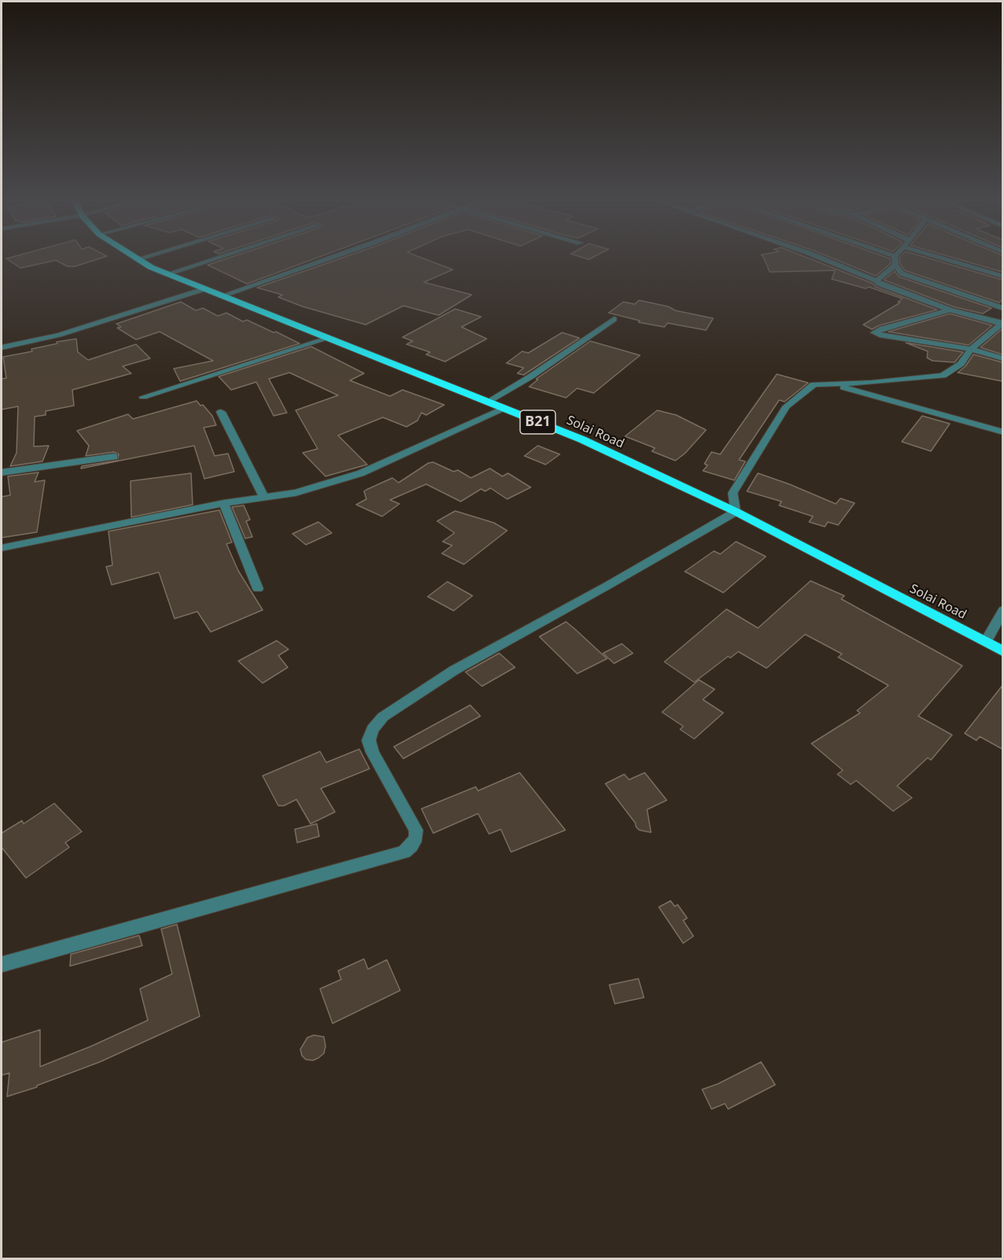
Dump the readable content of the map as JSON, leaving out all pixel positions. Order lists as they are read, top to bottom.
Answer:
{
  "streets": {
    "highway": ["B21", "Solai Road"]
  }
}
